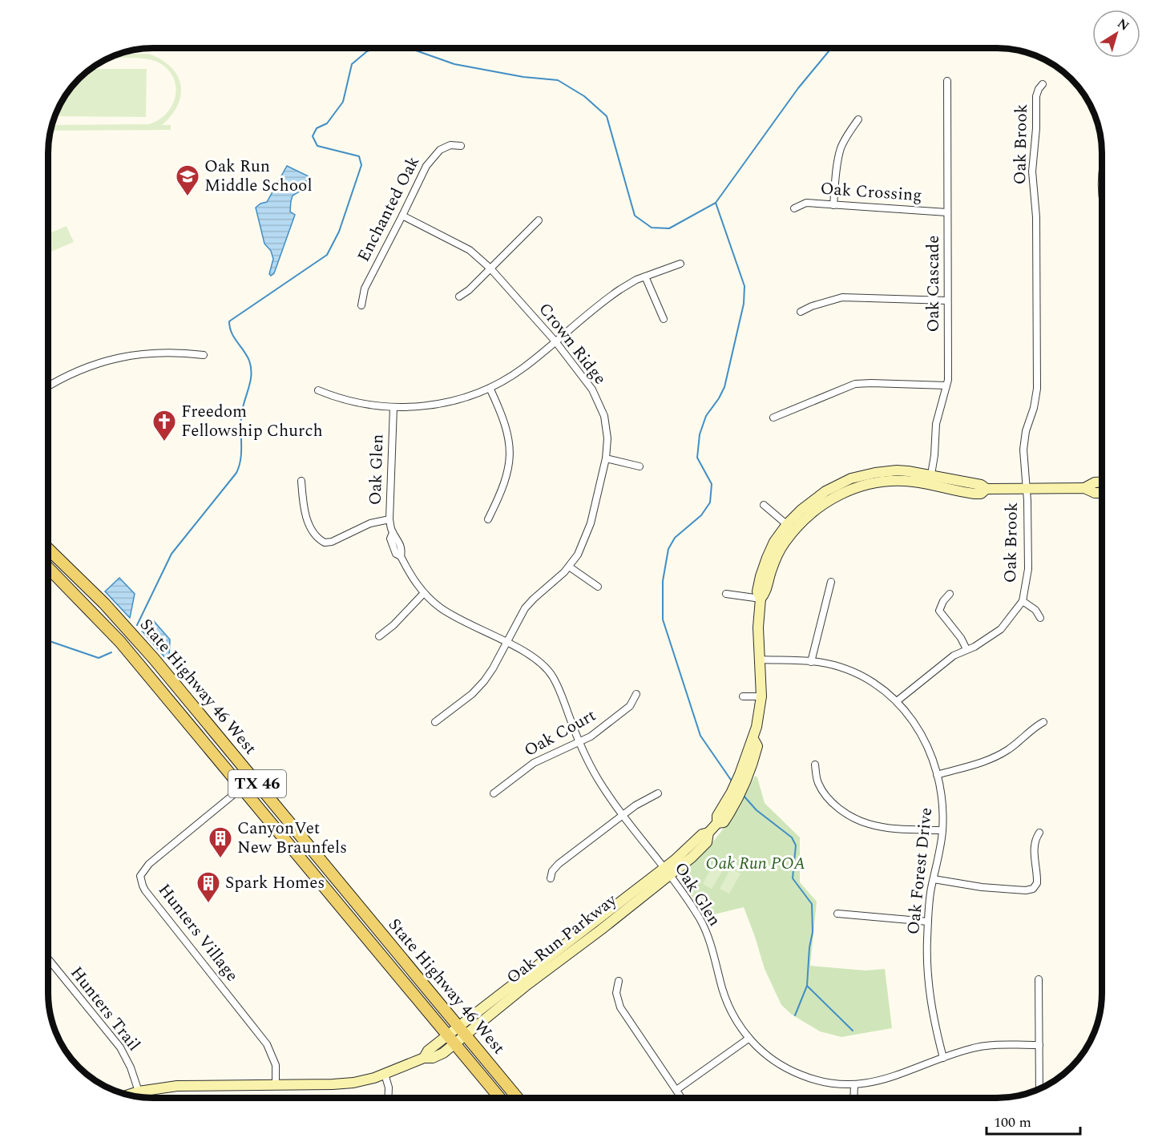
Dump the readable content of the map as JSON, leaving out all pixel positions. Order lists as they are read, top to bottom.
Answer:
{
  "streets": {
    "main road": ["State Highway 46 West", "TX 46"],
    "street": [
      "Oak Brook",
      "Oak Crossing",
      "Enchanted Oak",
      "Oak Cascade",
      "Crown Ridge",
      "Oak Glen",
      "Oak Court",
      "Oak Forest Drive",
      "Hunters Village",
      "Oak Run Parkway",
      "Hunters Trail"
    ]
  },
  "crossings": [
    ["Oak Brook", "Oak Forest Drive"],
    ["Oak Brook", "Oak Run Parkway"],
    ["Oak Crossing", "Oak Cascade"],
    ["Enchanted Oak", "Crown Ridge"],
    ["Oak Cascade", "Oak Run Parkway"],
    ["Crown Ridge", "Oak Glen"],
    ["Oak Glen", "Oak Court"],
    ["Oak Glen", "Oak Forest Drive"],
    ["Oak Glen", "Oak Run Parkway"],
    ["State Highway 46 West", "Hunters Village"],
    ["State Highway 46 West", "Oak Run Parkway"],
    ["Oak Forest Drive", "Oak Run Parkway"],
    ["Hunters Village", "Oak Run Parkway"],
    ["Oak Run Parkway", "Hunters Trail"]
  ],
  "parks": ["Oak Run POA"],
  "places": {
    "school or university": ["Oak Run Middle School"],
    "church": ["Freedom Fellowship Church"],
    "building": ["CanyonVet New Braunfels", "Spark Homes"]
  },
  "scale_bar": "100 m",
  "north": "top right"
}
